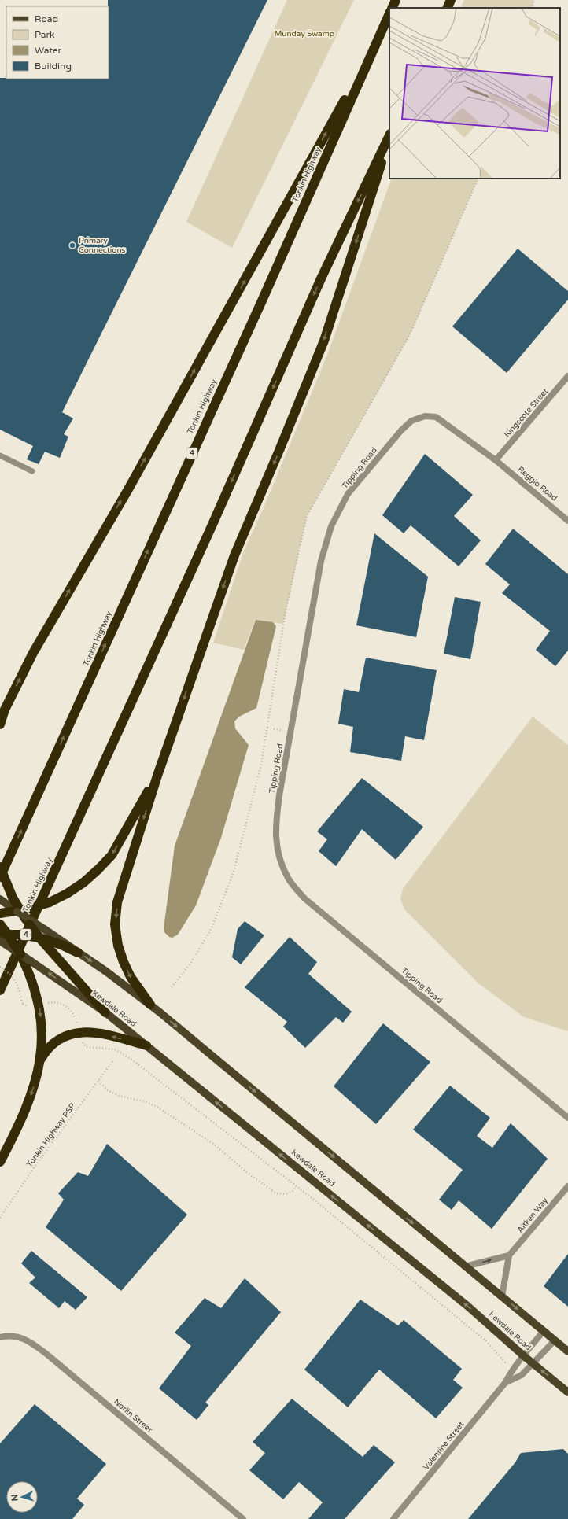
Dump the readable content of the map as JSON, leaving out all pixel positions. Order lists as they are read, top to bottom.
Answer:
{
  "streets": {
    "highway": ["Tonkin Highway", "4"],
    "main road": ["Kewdale Road"],
    "street": [
      "Kingscote Street",
      "Tipping Road",
      "Reggio Road",
      "Aitken Way",
      "Norlin Street",
      "Valentine Street"
    ],
    "path": ["Tonkin Highway PSP"]
  },
  "crossings": [
    ["Kingscote Street", "Tipping Road"],
    ["Kingscote Street", "Reggio Road"],
    ["Tipping Road", "Reggio Road"],
    ["Kewdale Road", "Valentine Street"]
  ],
  "parks": ["Munday Swamp"],
  "places": ["Primary Connections"],
  "legend": [
    "Road",
    "Park",
    "Water",
    "Building"
  ],
  "north": "left"
}
